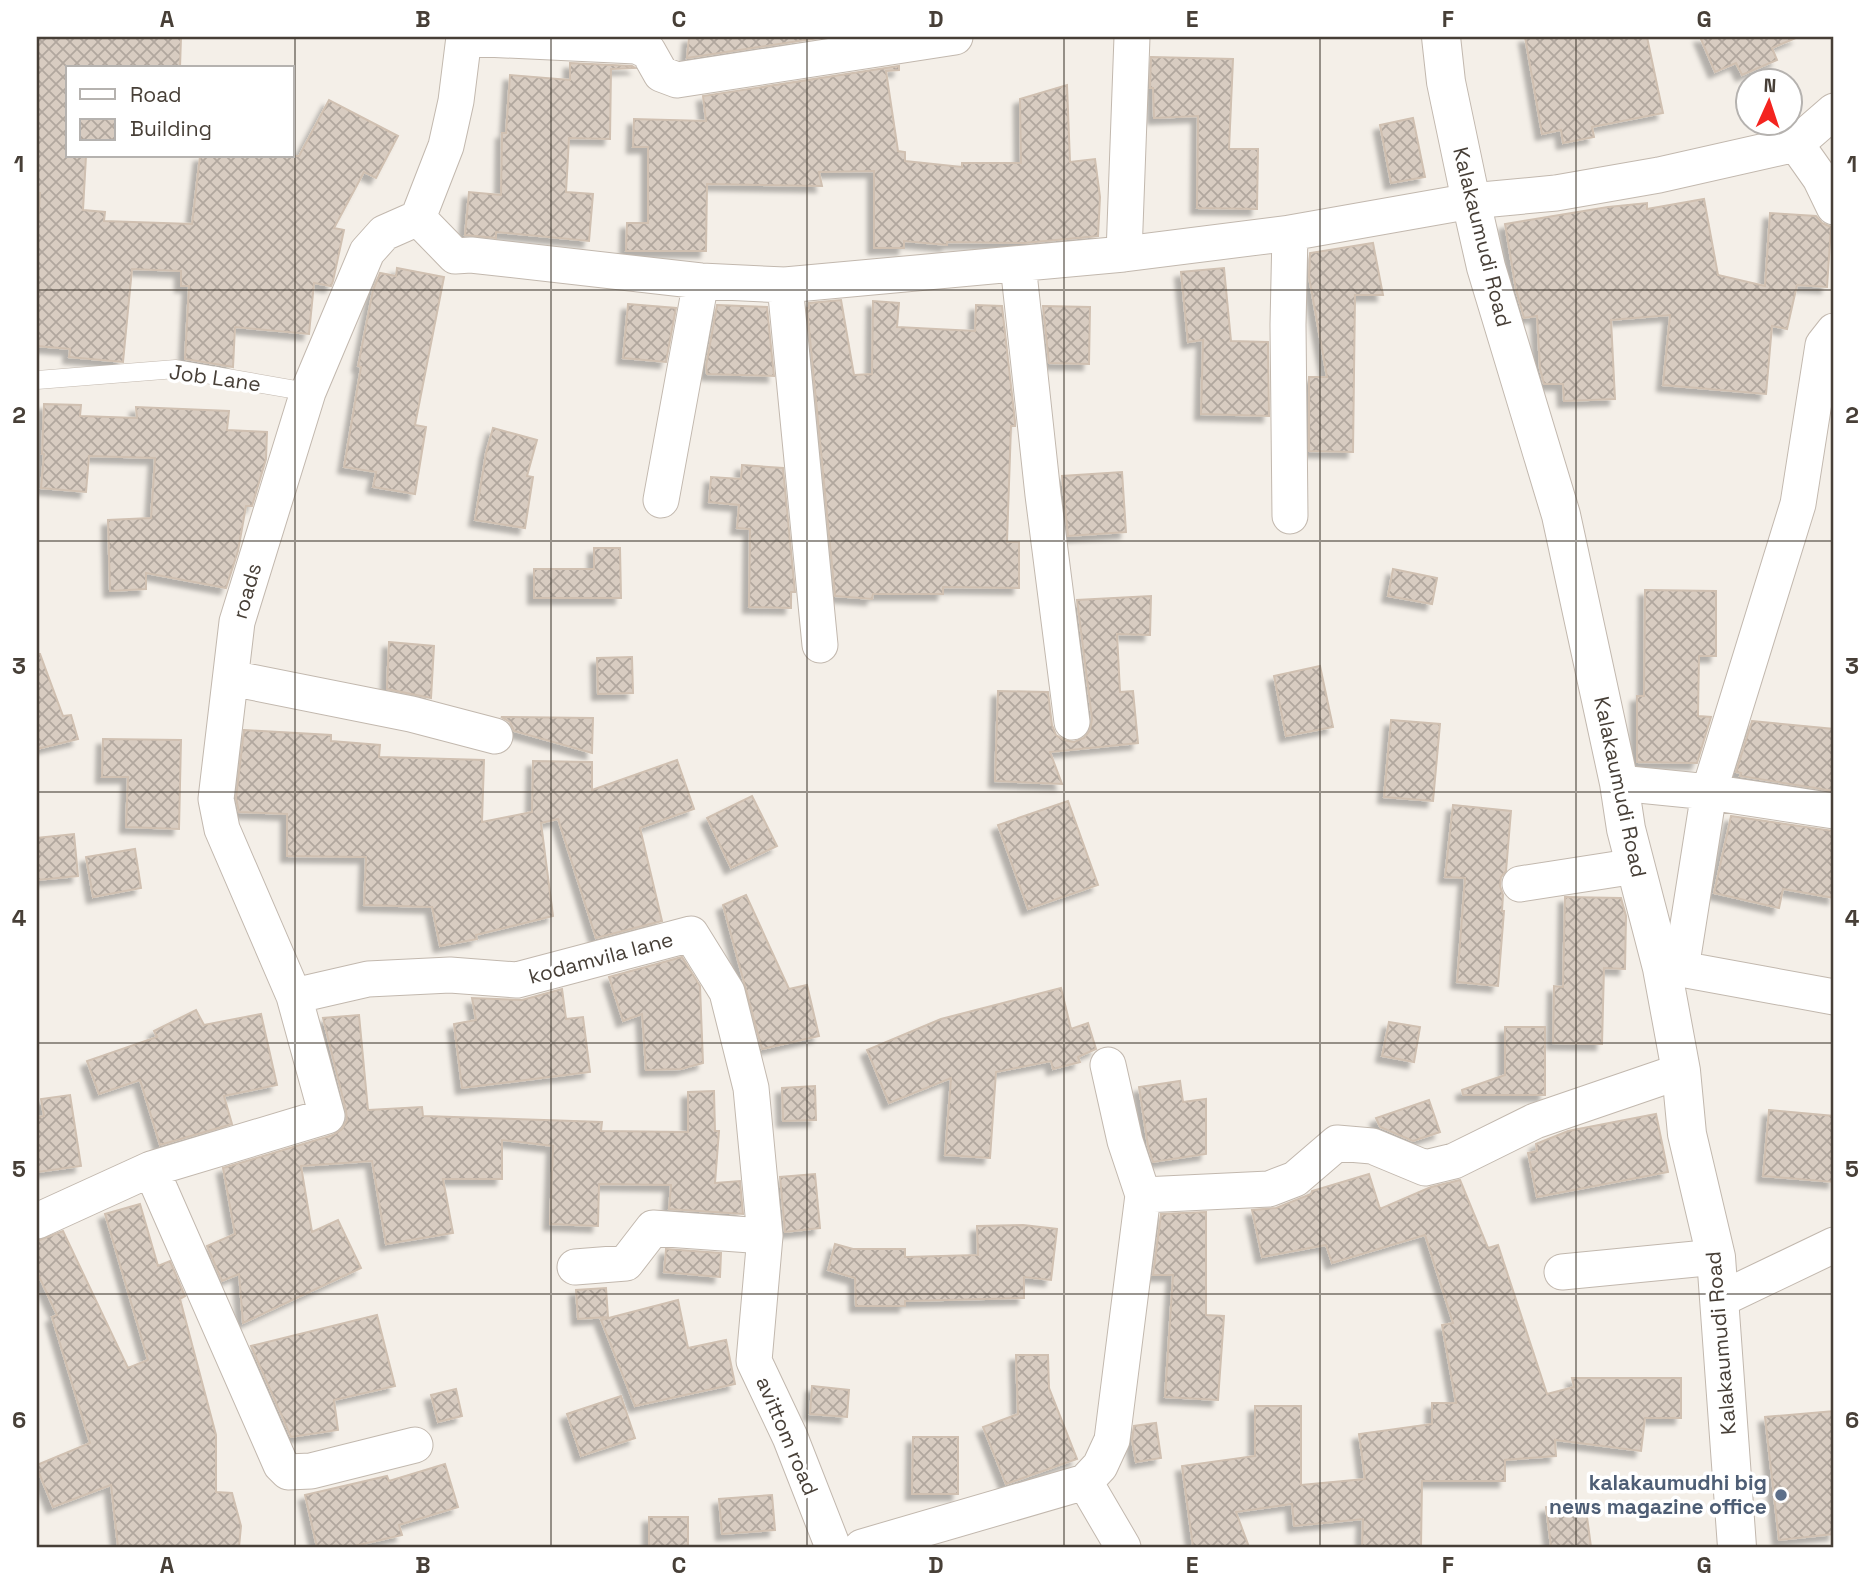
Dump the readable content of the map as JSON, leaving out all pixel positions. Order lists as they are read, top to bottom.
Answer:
{
  "streets": {
    "street": [
      "Kalakaumudi Road",
      "roads",
      "kodamvila lane",
      "avittom road"
    ],
    "lane": ["Job Lane"]
  },
  "crossings": [
    ["Job Lane", "roads"],
    ["roads", "kodamvila lane"],
    ["kodamvila lane", "avittom road"]
  ],
  "places": ["kalakaumudhi big news magazine office"],
  "legend": ["Road", "Building"],
  "north": "top",
  "grid": {
    "columns": [
      "A",
      "B",
      "C",
      "D",
      "E",
      "F",
      "G"
    ],
    "rows": [
      "1",
      "2",
      "3",
      "4",
      "5",
      "6"
    ]
  }
}
